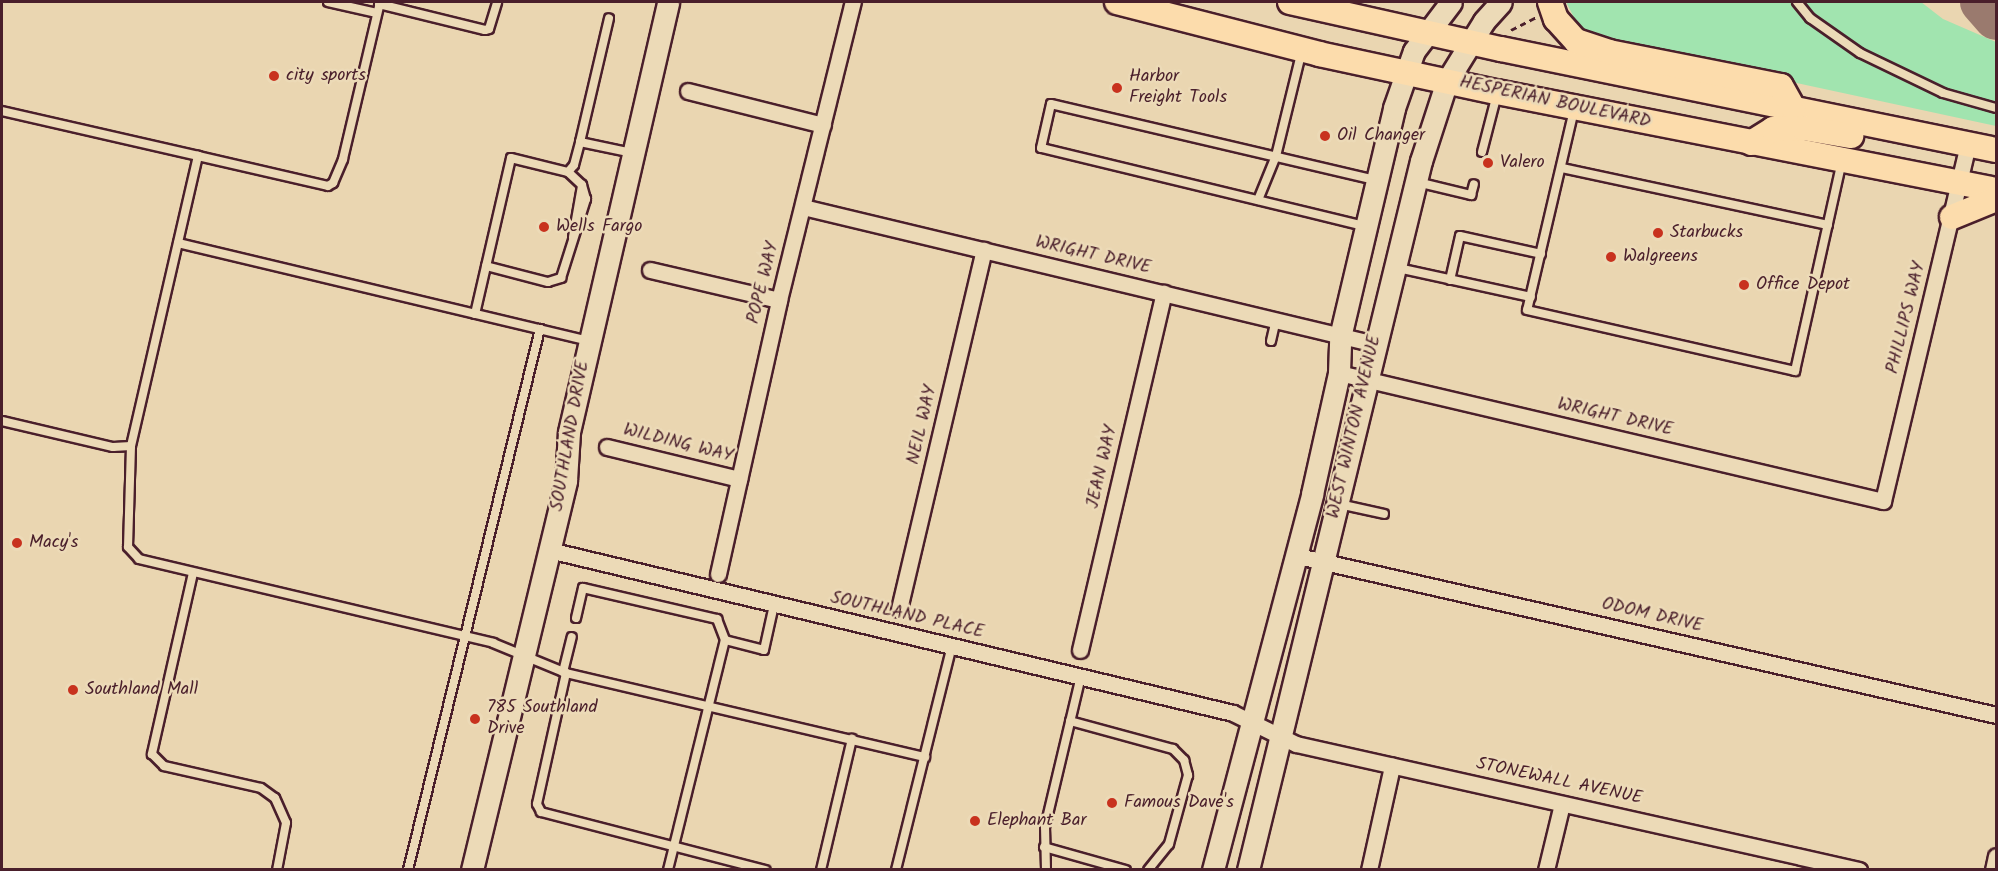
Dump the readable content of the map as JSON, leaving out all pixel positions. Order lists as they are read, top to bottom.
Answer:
{
  "streets": {
    "main road": ["HESPERIAN BOULEVARD", "WEST WINTON AVENUE", "SOUTHLAND DRIVE"],
    "street": [
      "WRIGHT DRIVE",
      "POPE WAY",
      "PHILLIPS WAY",
      "NEIL WAY",
      "WILDING WAY",
      "JEAN WAY",
      "SOUTHLAND PLACE",
      "ODOM DRIVE",
      "STONEWALL AVENUE"
    ]
  },
  "crossings": [
    ["HESPERIAN BOULEVARD", "PHILLIPS WAY"],
    ["HESPERIAN BOULEVARD", "WEST WINTON AVENUE"],
    ["WRIGHT DRIVE", "POPE WAY"],
    ["WRIGHT DRIVE", "PHILLIPS WAY"],
    ["WRIGHT DRIVE", "NEIL WAY"],
    ["WRIGHT DRIVE", "WEST WINTON AVENUE"],
    ["WRIGHT DRIVE", "JEAN WAY"],
    ["POPE WAY", "WILDING WAY"],
    ["WEST WINTON AVENUE", "SOUTHLAND PLACE"],
    ["WEST WINTON AVENUE", "ODOM DRIVE"],
    ["WEST WINTON AVENUE", "STONEWALL AVENUE"],
    ["SOUTHLAND DRIVE", "SOUTHLAND PLACE"],
    ["SOUTHLAND PLACE", "STONEWALL AVENUE"]
  ],
  "places": [
    "city sports",
    "Harbor Freight Tools",
    "Oil Changer",
    "Valero",
    "Wells Fargo",
    "Starbucks",
    "Walgreens",
    "Office Depot",
    "Macy's",
    "Southland Mall",
    "785 Southland Drive",
    "Famous Dave's",
    "Elephant Bar"
  ]
}
